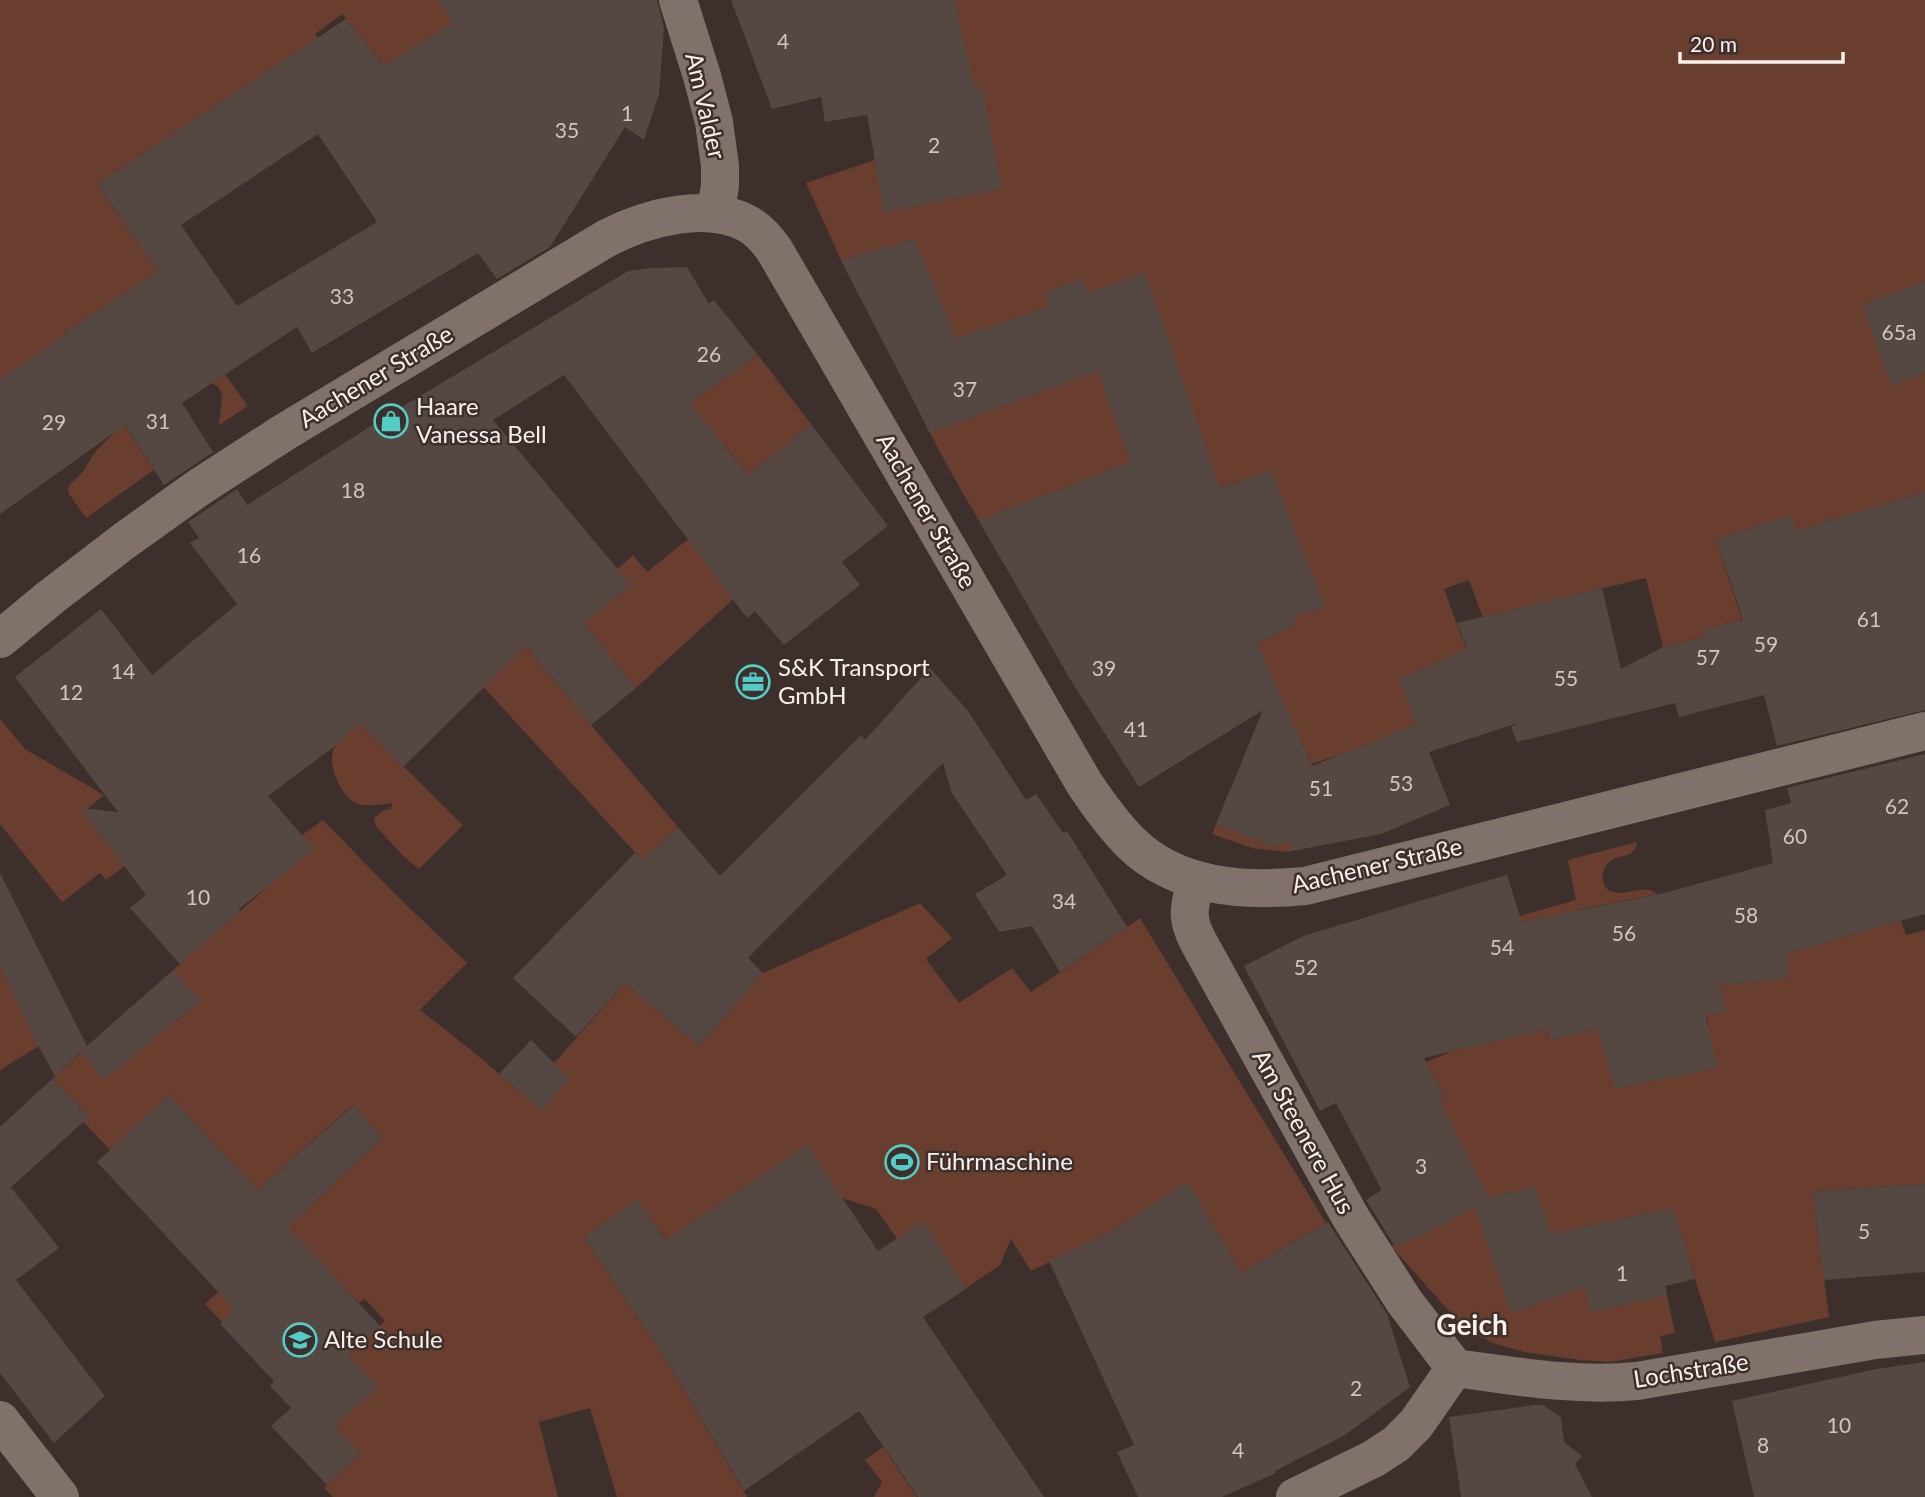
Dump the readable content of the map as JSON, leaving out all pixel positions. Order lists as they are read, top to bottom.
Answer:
{
  "streets": {
    "street": [
      "Am Valder",
      "Aachener Straße",
      "Am Steenere Hus",
      "Lochstraße"
    ]
  },
  "crossings": [
    ["Am Valder", "Aachener Straße"],
    ["Aachener Straße", "Am Steenere Hus"],
    ["Am Steenere Hus", "Lochstraße"]
  ],
  "districts": ["Geich"],
  "places": {
    "shop": ["Haare Vanessa Bell"],
    "office": ["S&K Transport GmbH"],
    "sports": ["Führmaschine"],
    "school or university": ["Alte Schule"]
  },
  "house_numbers": [
    "4",
    "1",
    "35",
    "2",
    "33",
    "65a",
    "26",
    "37",
    "31",
    "29",
    "18",
    "16",
    "61",
    "59",
    "57",
    "39",
    "14",
    "55",
    "12",
    "41",
    "53",
    "51",
    "62",
    "60",
    "10",
    "34",
    "58",
    "56",
    "54",
    "52",
    "3",
    "5",
    "1",
    "2",
    "10",
    "8",
    "4"
  ],
  "scale_bar": "20 m"
}
